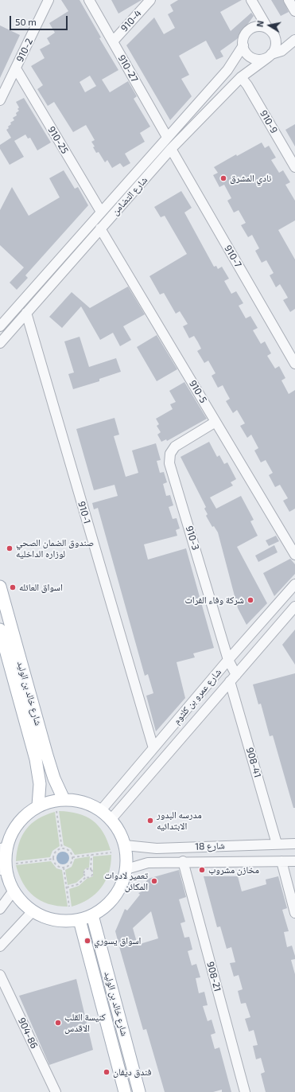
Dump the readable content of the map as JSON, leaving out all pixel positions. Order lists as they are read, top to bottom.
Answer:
{
  "streets": {
    "main road": ["شارع خالد بن الوليد"],
    "street": [
      "910-4",
      "910-2",
      "910-27",
      "910-9",
      "910-25",
      "شارع التضامن",
      "910-7",
      "910-5",
      "910-1",
      "910-3",
      "شارع عمرو بن كلثوم",
      "908-41",
      "شارع 18",
      "908-21",
      "904-86"
    ]
  },
  "crossings": [
    ["910-4", "910-27"],
    ["910-2", "910-25"],
    ["910-27", "شارع التضامن"],
    ["910-9", "شارع التضامن"],
    ["910-25", "شارع التضامن"],
    ["شارع التضامن", "910-7"],
    ["شارع التضامن", "910-5"],
    ["شارع التضامن", "910-1"],
    ["910-5", "910-3"],
    ["910-1", "شارع عمرو بن كلثوم"],
    ["910-3", "شارع عمرو بن كلثوم"],
    ["910-3", "908-41"],
    ["شارع عمرو بن كلثوم", "908-41"],
    ["908-41", "شارع 18"],
    ["شارع 18", "908-21"]
  ],
  "places": [
    "نادي المشرق",
    "صندوق الضمان الصحي لوزاره الداخليه",
    "اسواق العائله",
    "شركة وفاء الفرات",
    "مدرسه البدور الابتدائيه",
    "مخازن مشروب",
    "تعمير لادوات المكائن",
    "اسواق يسوري",
    "كنيسة القلب الاقدس",
    "فندق ديفان"
  ],
  "scale_bar": "50 m",
  "north": "left"
}
